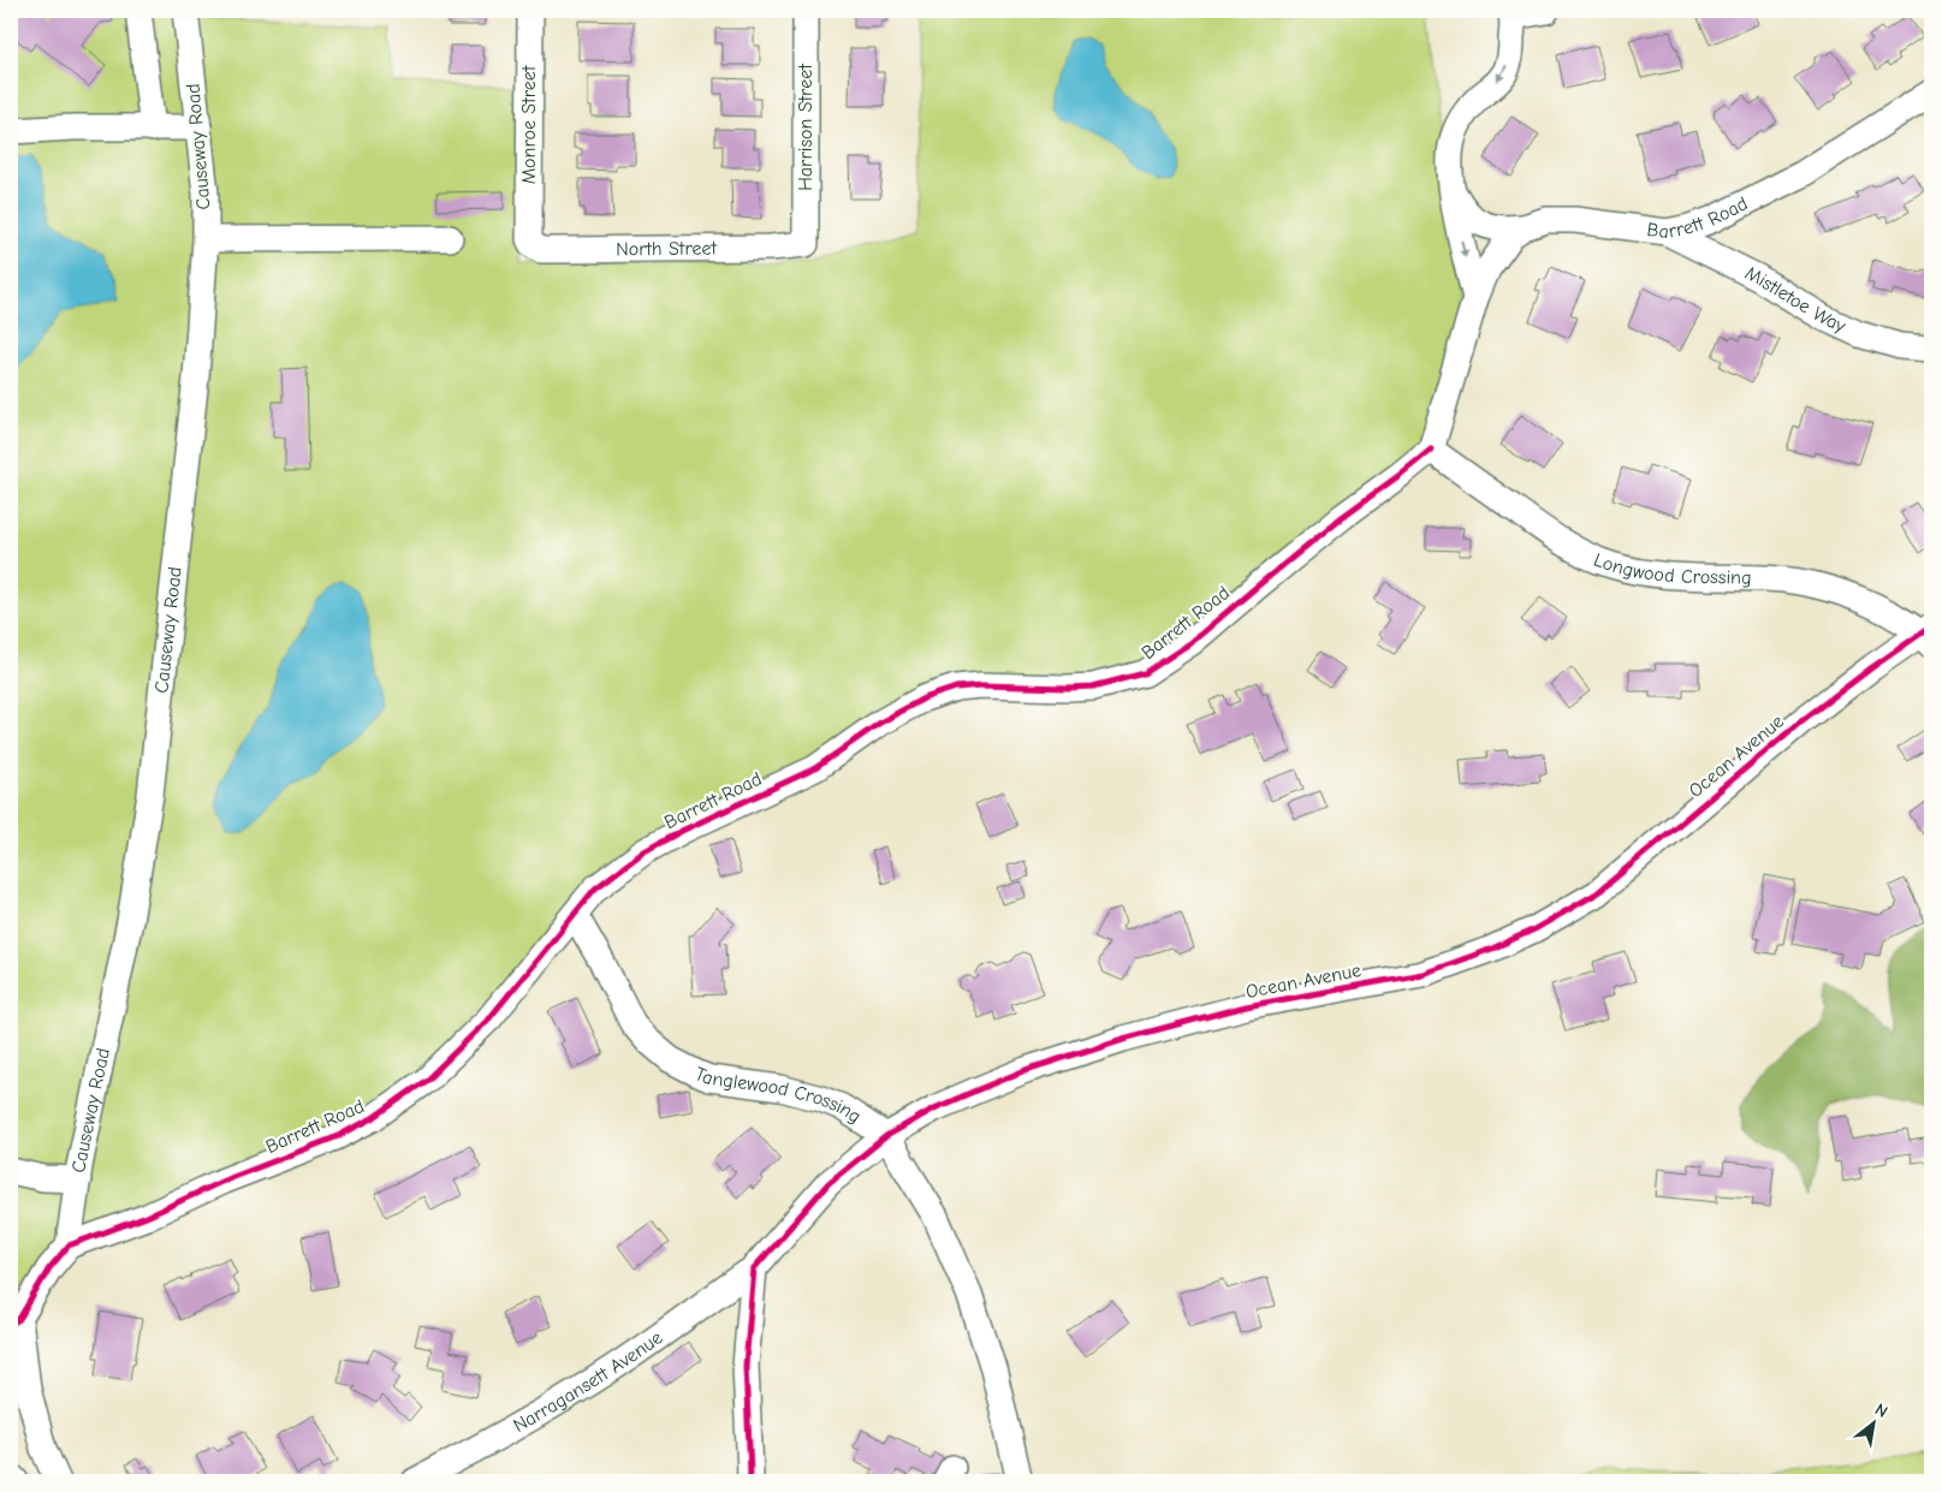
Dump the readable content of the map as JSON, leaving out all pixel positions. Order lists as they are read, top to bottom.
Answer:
{
  "streets": {
    "street": [
      "Monroe Street",
      "Harrison Street",
      "Causeway Road",
      "Barrett Road",
      "North Street",
      "Mistletoe Way",
      "Longwood Crossing",
      "Ocean Avenue",
      "Tanglewood Crossing",
      "Narragansett Avenue"
    ]
  },
  "crossings": [
    ["Monroe Street", "North Street"],
    ["Harrison Street", "North Street"],
    ["Causeway Road", "Barrett Road"],
    ["Barrett Road", "Mistletoe Way"],
    ["Barrett Road", "Longwood Crossing"],
    ["Barrett Road", "Tanglewood Crossing"],
    ["Longwood Crossing", "Ocean Avenue"],
    ["Ocean Avenue", "Tanglewood Crossing"],
    ["Ocean Avenue", "Narragansett Avenue"]
  ],
  "north": "top right"
}
